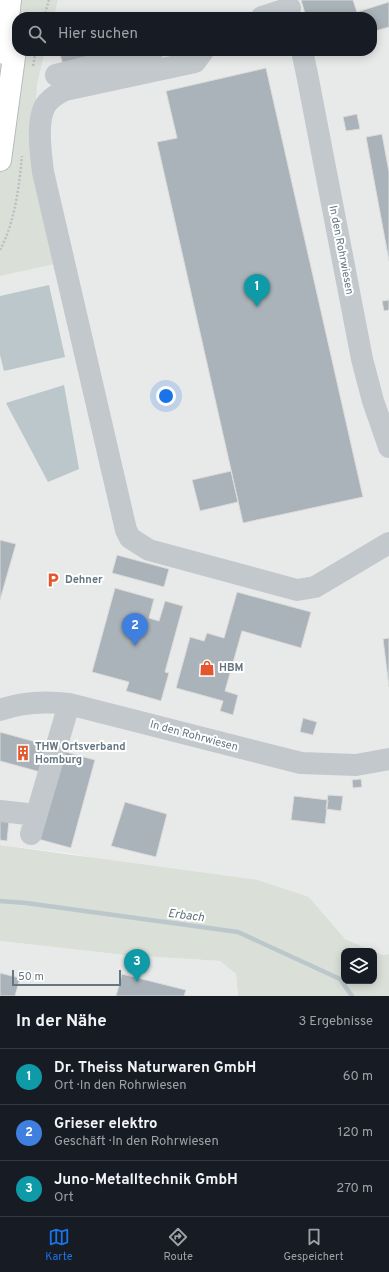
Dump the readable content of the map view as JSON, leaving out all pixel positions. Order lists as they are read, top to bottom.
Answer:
{
  "streets": {
    "street": ["In den Rohrwiesen"]
  },
  "water": ["Erbach"],
  "places": {
    "parking": ["Dehner"],
    "shop": ["HBM"],
    "building": ["THW Ortsverband Homburg"]
  },
  "scale_bar": "50 m",
  "page": {
    "search": "Hier suchen",
    "pins": ["1", "2", "3"],
    "scale": "50 m",
    "heading": ["In der Nähe", "3 Ergebnisse"],
    "list": [
      {
        "mark": "1",
        "name": "Dr. Theiss Naturwaren GmbH",
        "note": "Ort · In den Rohrwiesen",
        "value": "60 m"
      },
      {
        "mark": "2",
        "name": "Grieser elektro",
        "note": "Geschäft · In den Rohrwiesen",
        "value": "120 m"
      },
      {
        "mark": "3",
        "name": "Juno-Metalltechnik GmbH",
        "note": "Ort",
        "value": "270 m"
      }
    ],
    "nav": ["Karte", "Route", "Gespeichert"]
  }
}
